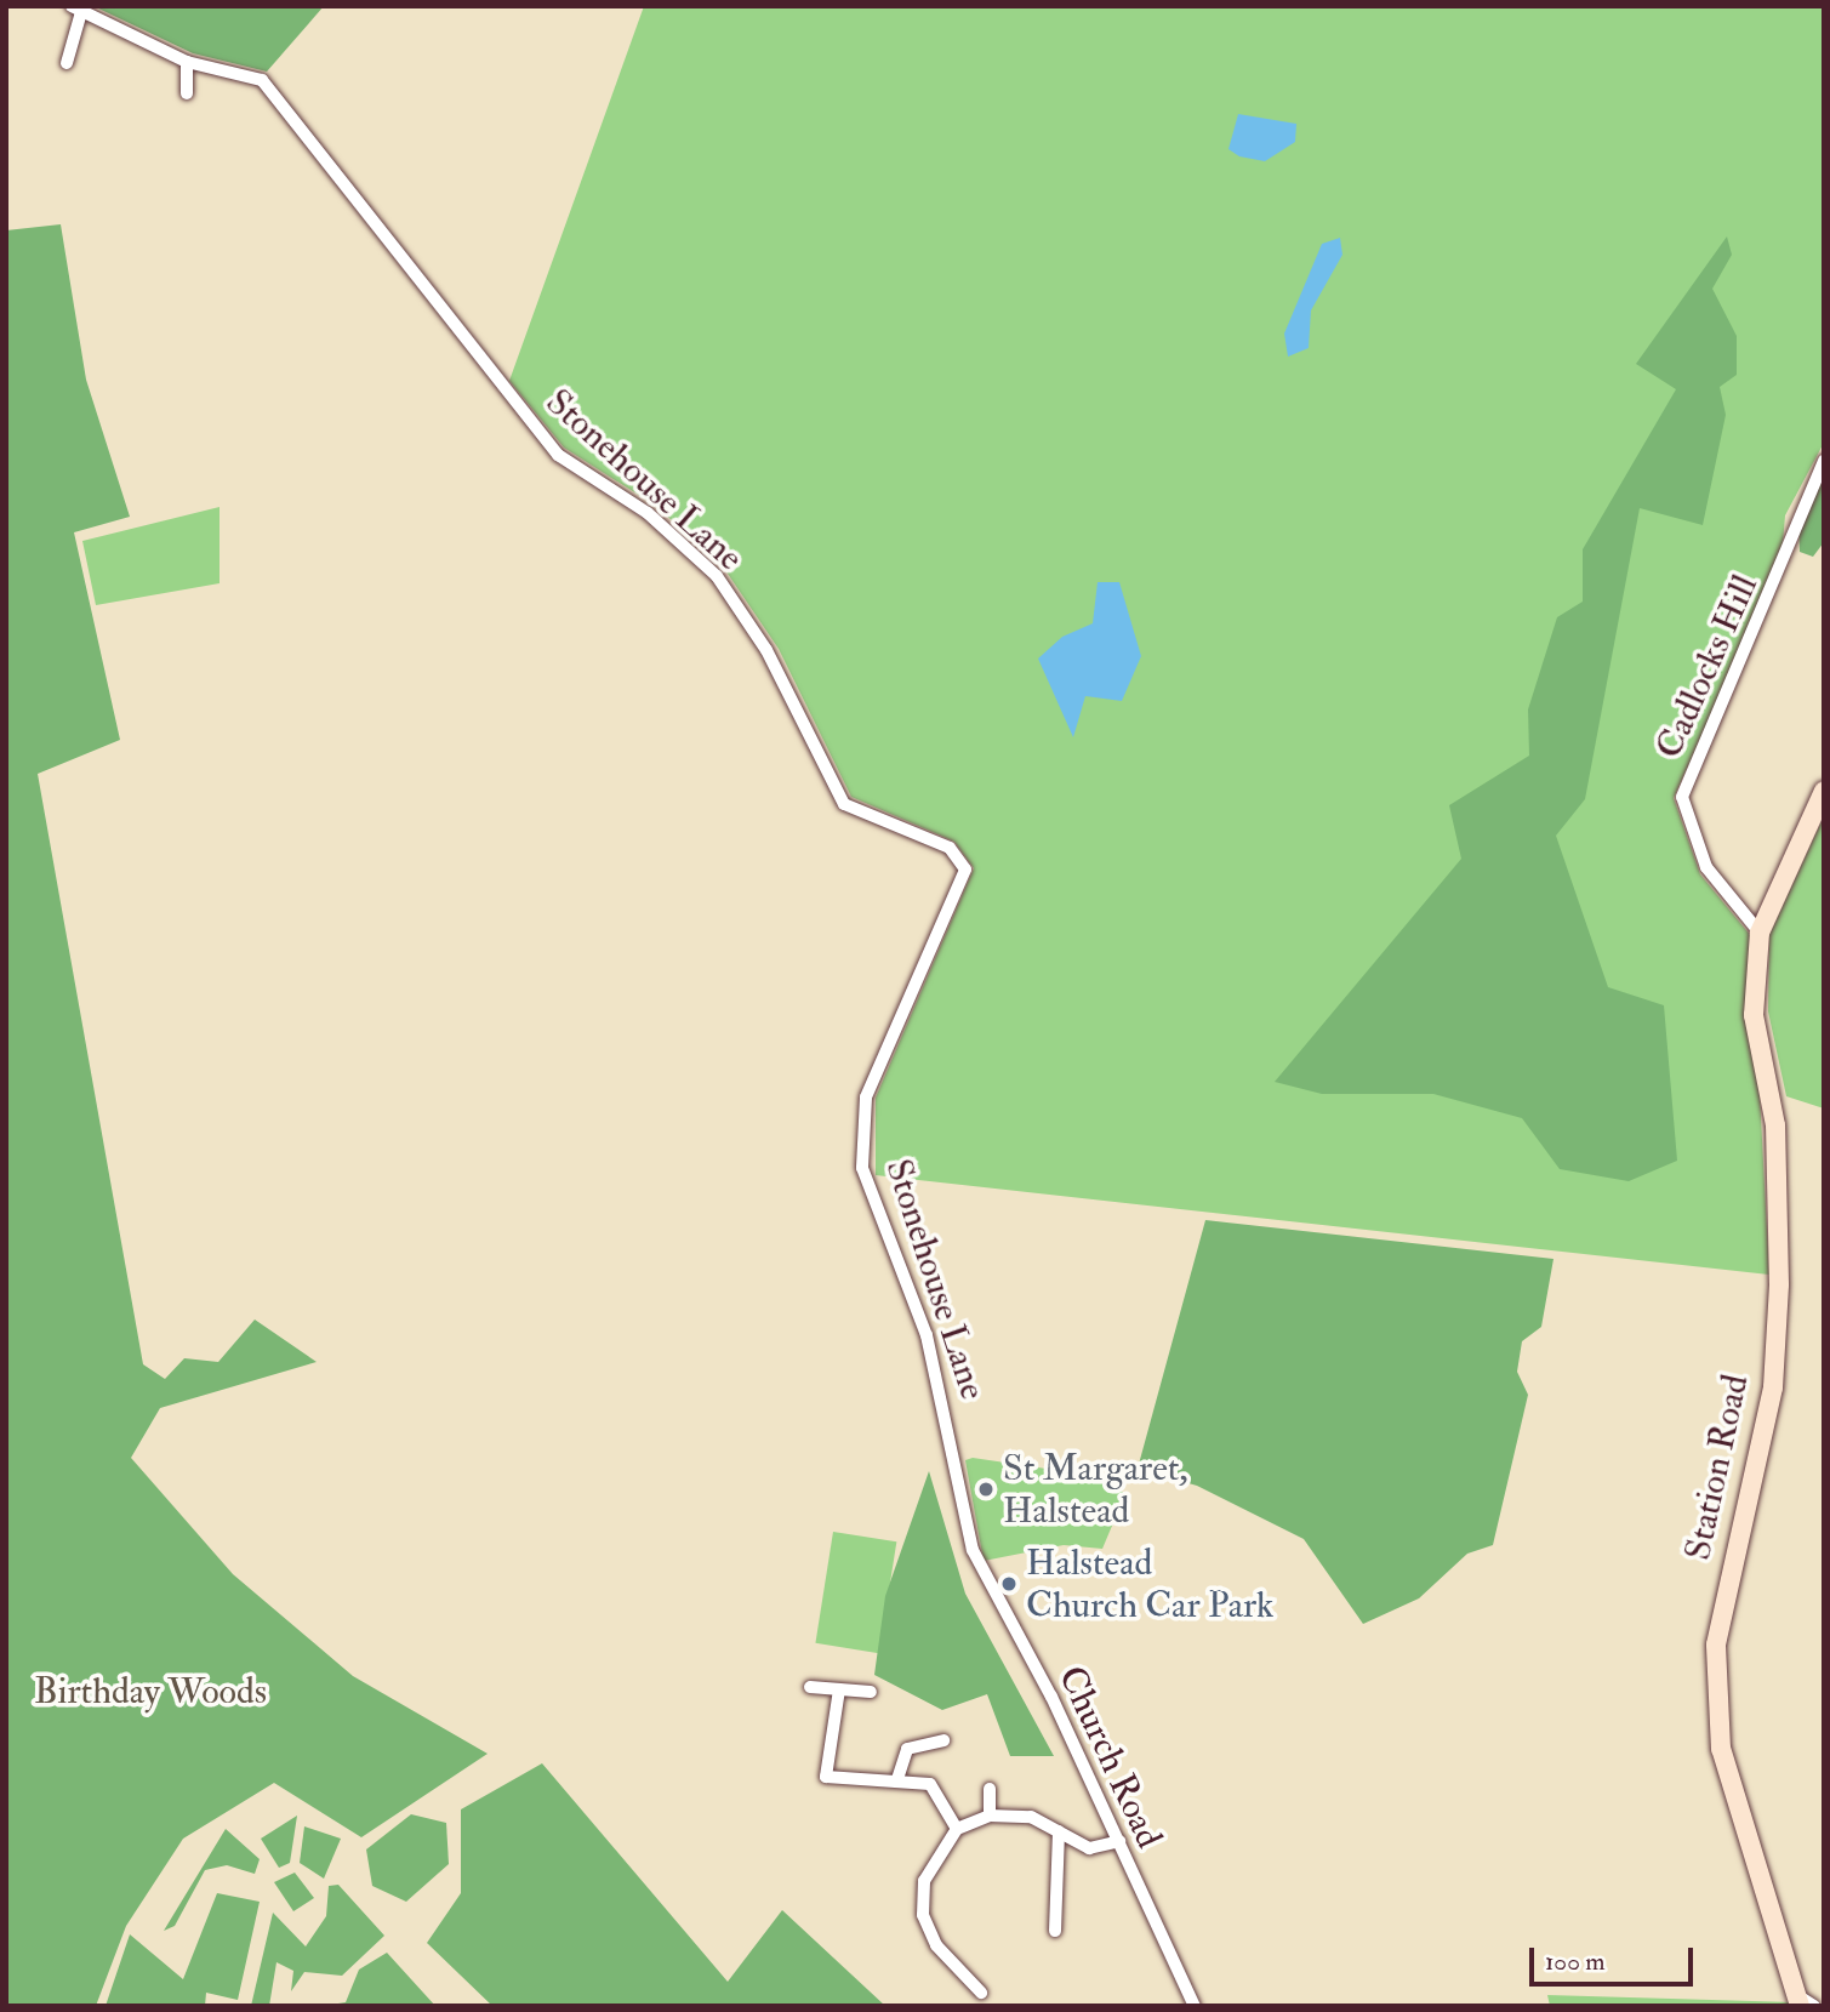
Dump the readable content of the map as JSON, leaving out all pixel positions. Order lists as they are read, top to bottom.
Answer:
{
  "streets": {
    "street": [
      "Stonehouse Lane",
      "Cadlocks Hill",
      "Station Road",
      "Church Road"
    ]
  },
  "crossings": [
    ["Stonehouse Lane", "Church Road"],
    ["Cadlocks Hill", "Station Road"]
  ],
  "parks": ["Birthday Woods"],
  "places": ["St Margaret, Halstead", "Halstead Church Car Park"],
  "scale_bar": "100 m"
}
